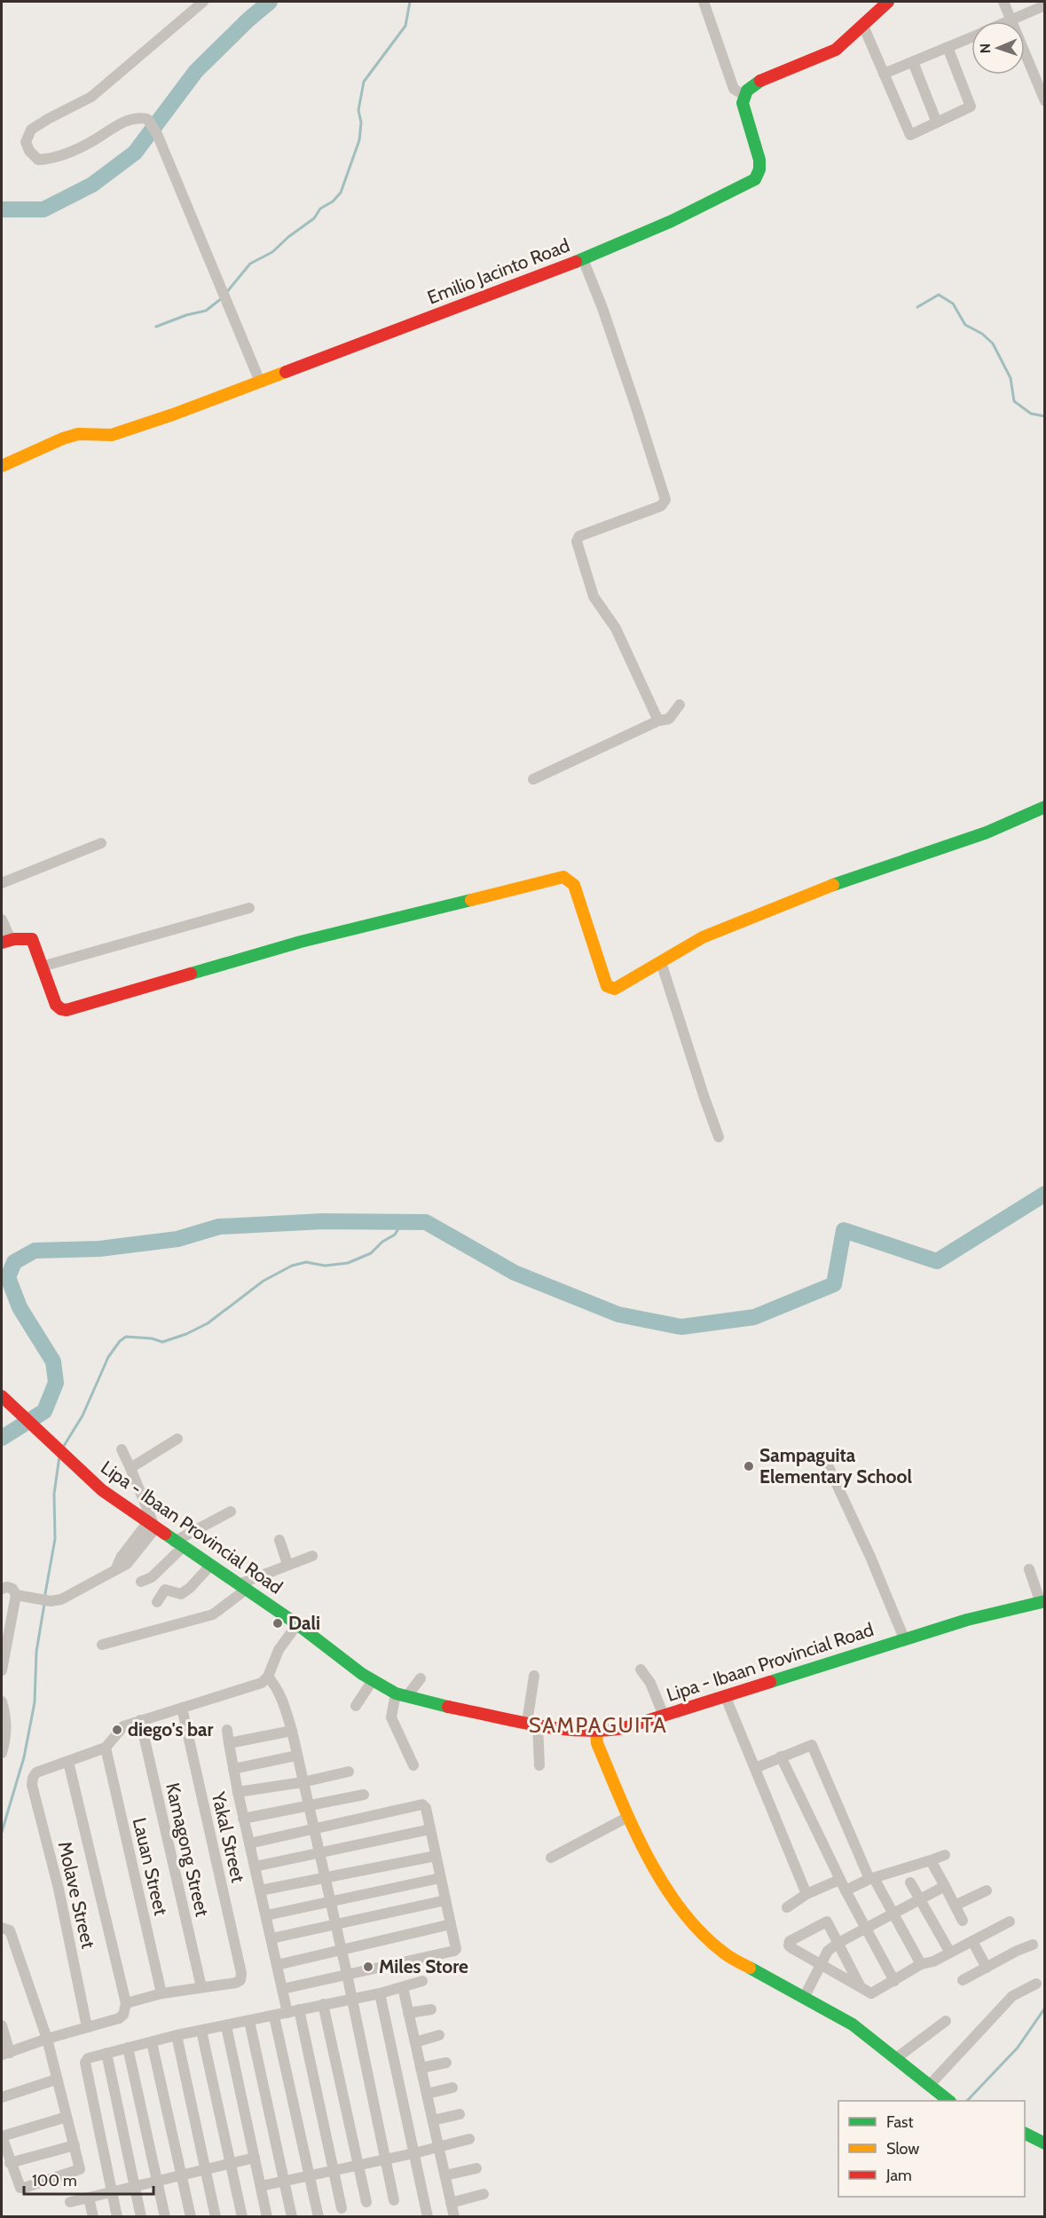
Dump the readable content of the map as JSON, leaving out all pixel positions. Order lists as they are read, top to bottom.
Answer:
{
  "streets": {
    "street": [
      "Emilio Jacinto Road",
      "Lipa - Ibaan Provincial Road",
      "Yakal Street",
      "Kamagong Street",
      "Lauan Street",
      "Molave Street"
    ]
  },
  "crossings": [
    ["Yakal Street", "Kamagong Street"]
  ],
  "districts": ["SAMPAGUITA"],
  "places": [
    "Sampaguita Elementary School",
    "Dali",
    "diego's bar",
    "Miles Store"
  ],
  "legend": ["Fast", "Slow", "Jam"],
  "scale_bar": "100 m",
  "north": "left"
}
